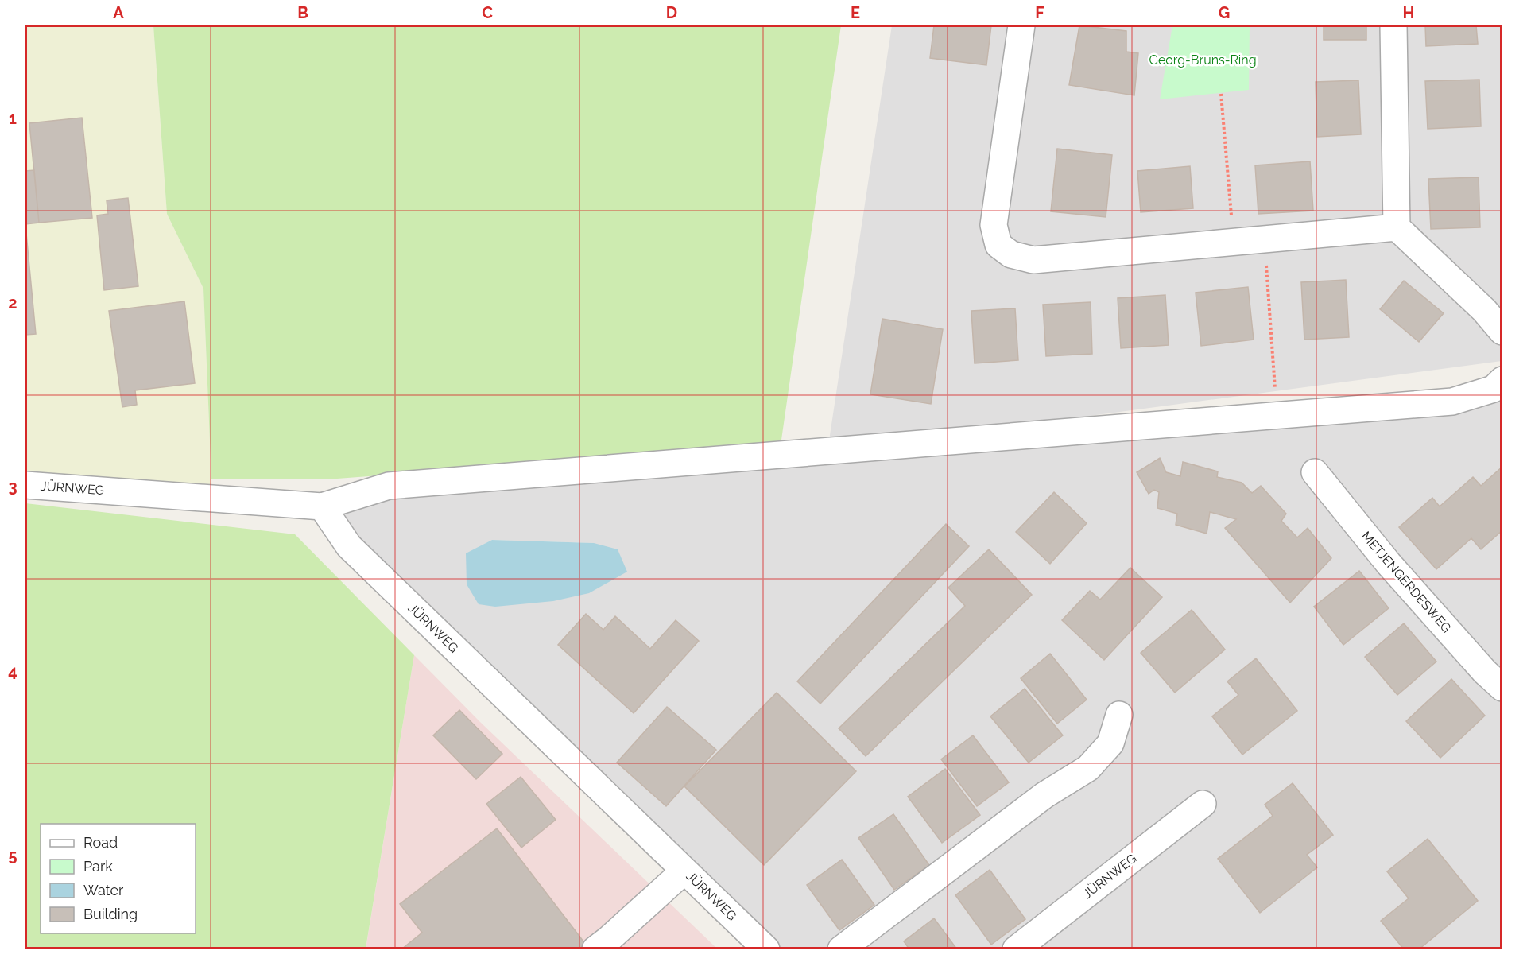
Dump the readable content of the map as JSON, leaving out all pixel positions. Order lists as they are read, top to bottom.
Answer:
{
  "streets": {
    "street": ["JÜRNWEG", "METJENGERDESWEG"]
  },
  "parks": ["Georg-Bruns-Ring"],
  "legend": [
    "Road",
    "Park",
    "Water",
    "Building"
  ],
  "grid": {
    "columns": [
      "A",
      "B",
      "C",
      "D",
      "E",
      "F",
      "G",
      "H"
    ],
    "rows": [
      "1",
      "2",
      "3",
      "4",
      "5"
    ]
  }
}
